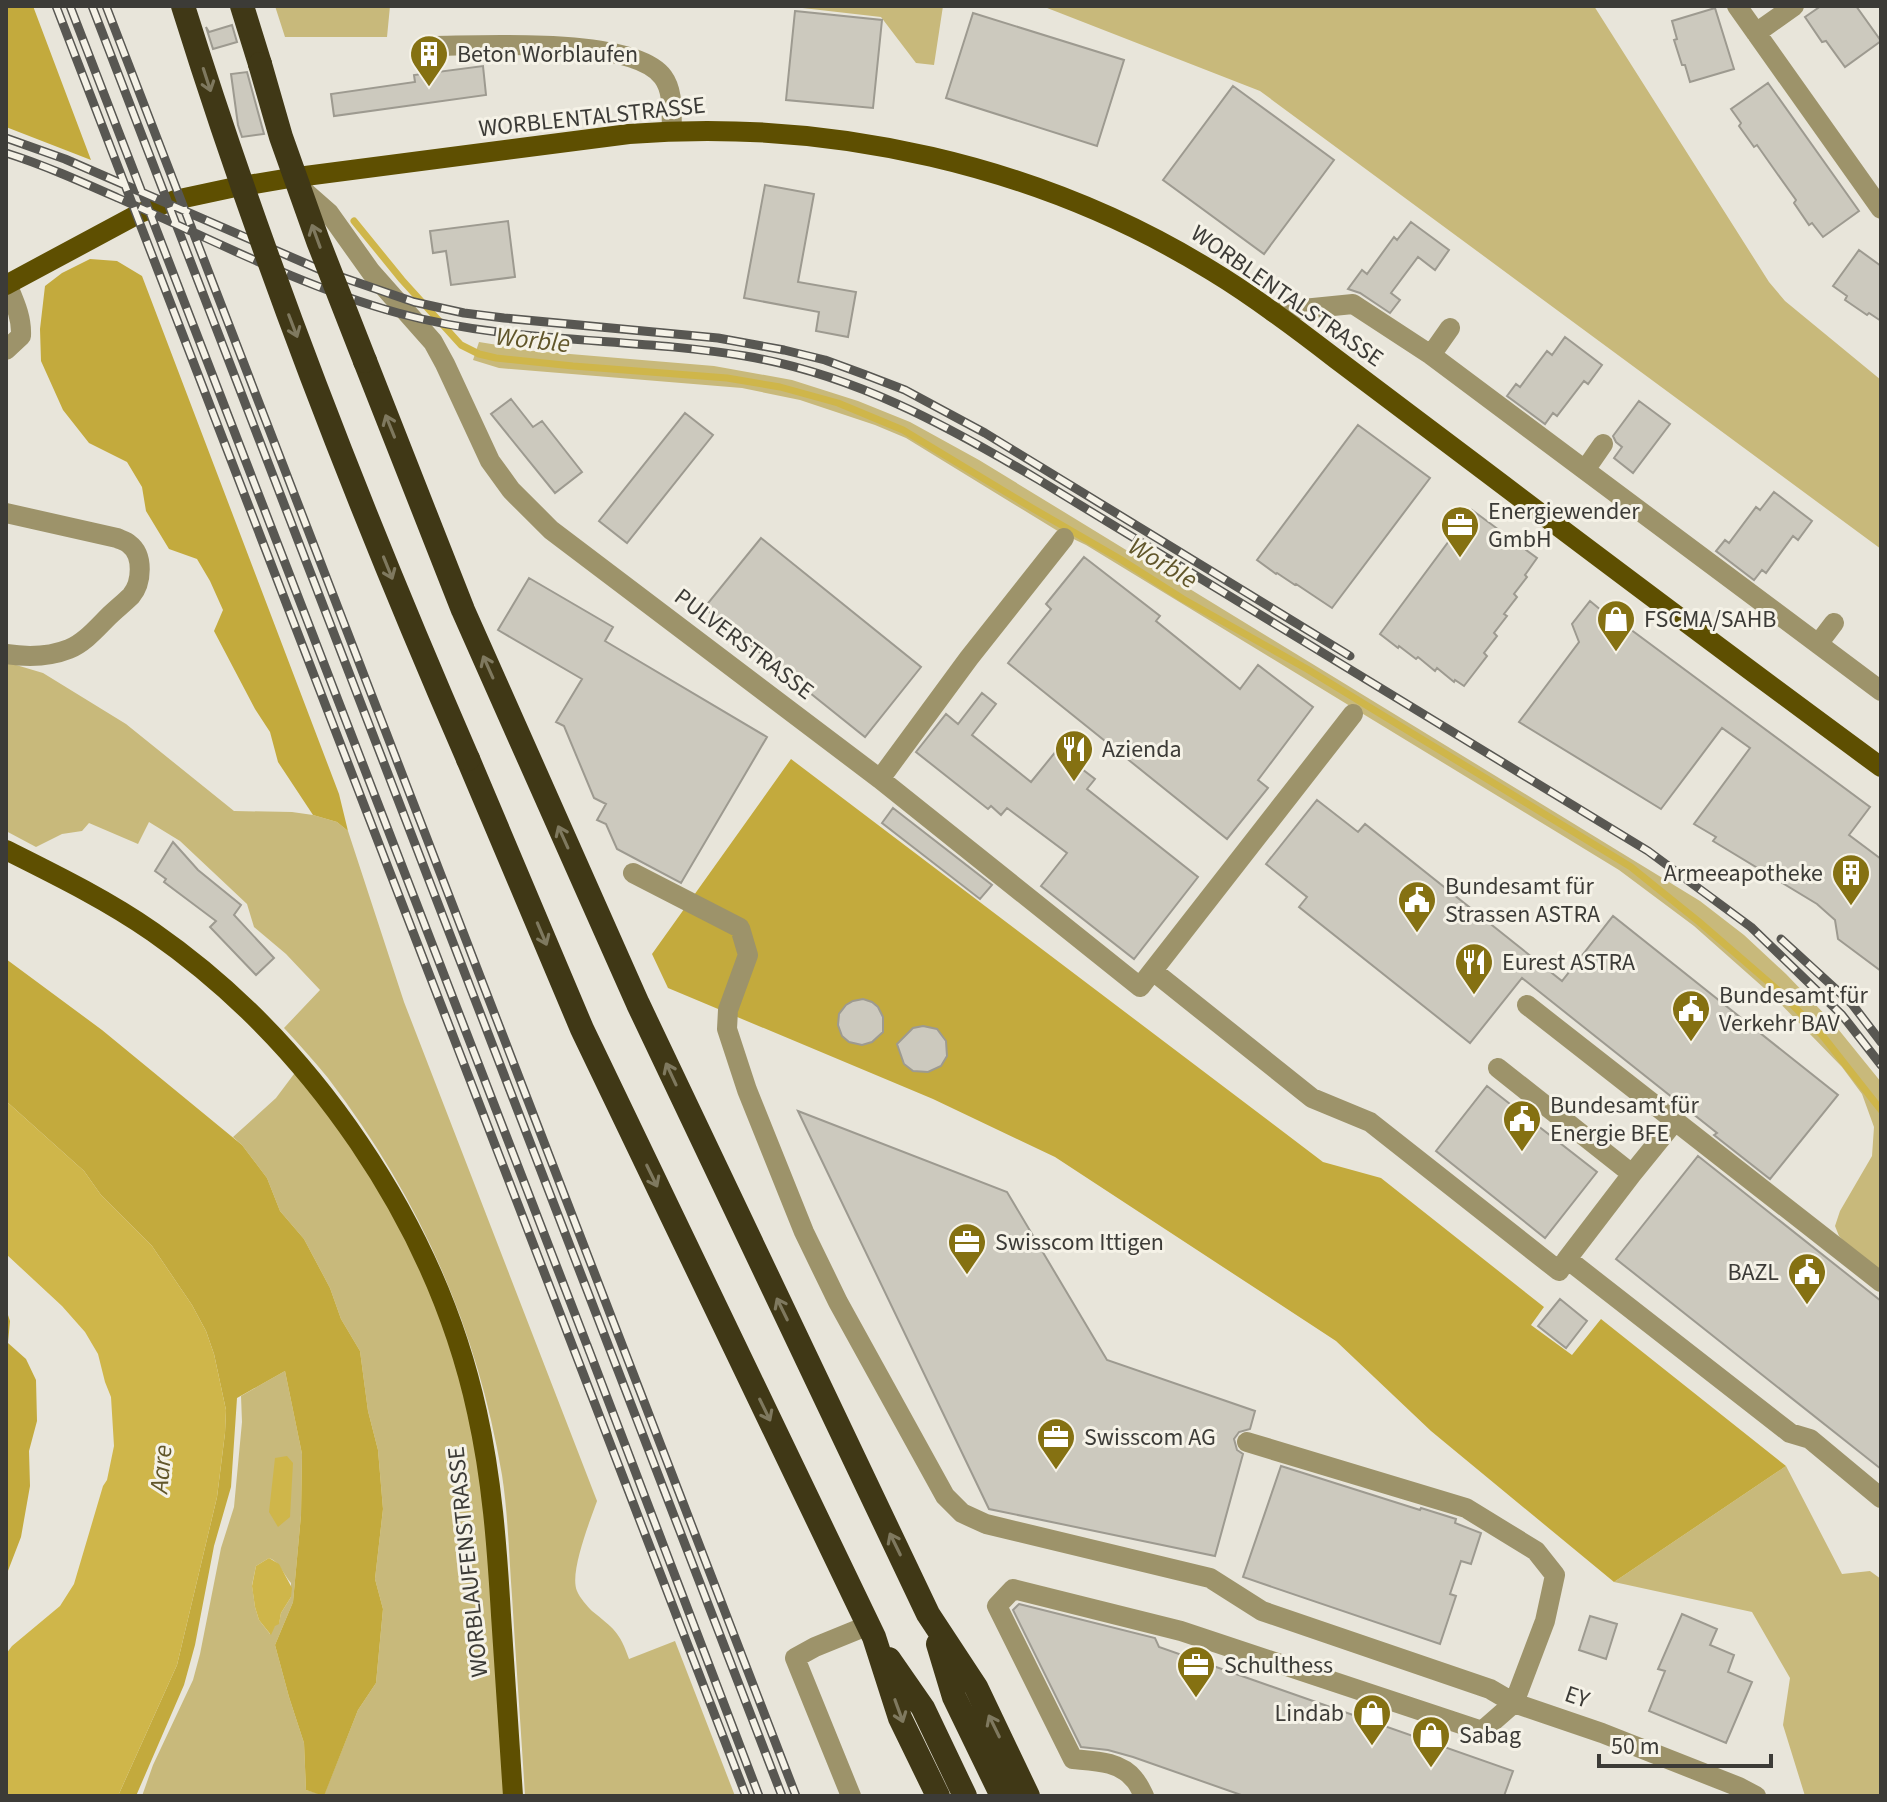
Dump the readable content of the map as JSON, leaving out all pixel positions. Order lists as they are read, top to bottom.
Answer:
{
  "streets": {
    "main road": ["WORBLENTALSTRASSE", "WORBLAUFENSTRASSE"],
    "street": ["PULVERSTRASSE", "EY"]
  },
  "crossings": [
    ["WORBLENTALSTRASSE", "PULVERSTRASSE"]
  ],
  "water": ["Worble", "Aare"],
  "places": {
    "building": ["Beton Worblaufen", "Armeeapotheke"],
    "office": [
      "Energiewender GmbH",
      "Swisscom Ittigen",
      "Swisscom AG",
      "Schulthess"
    ],
    "shop": ["FSCMA/SAHB", "Lindab", "Sabag"],
    "restaurant": ["Azienda", "Eurest ASTRA"],
    "public building": [
      "Bundesamt für Strassen ASTRA",
      "Bundesamt für Verkehr BAV",
      "Bundesamt für Energie BFE",
      "BAZL"
    ]
  },
  "scale_bar": "50 m"
}
